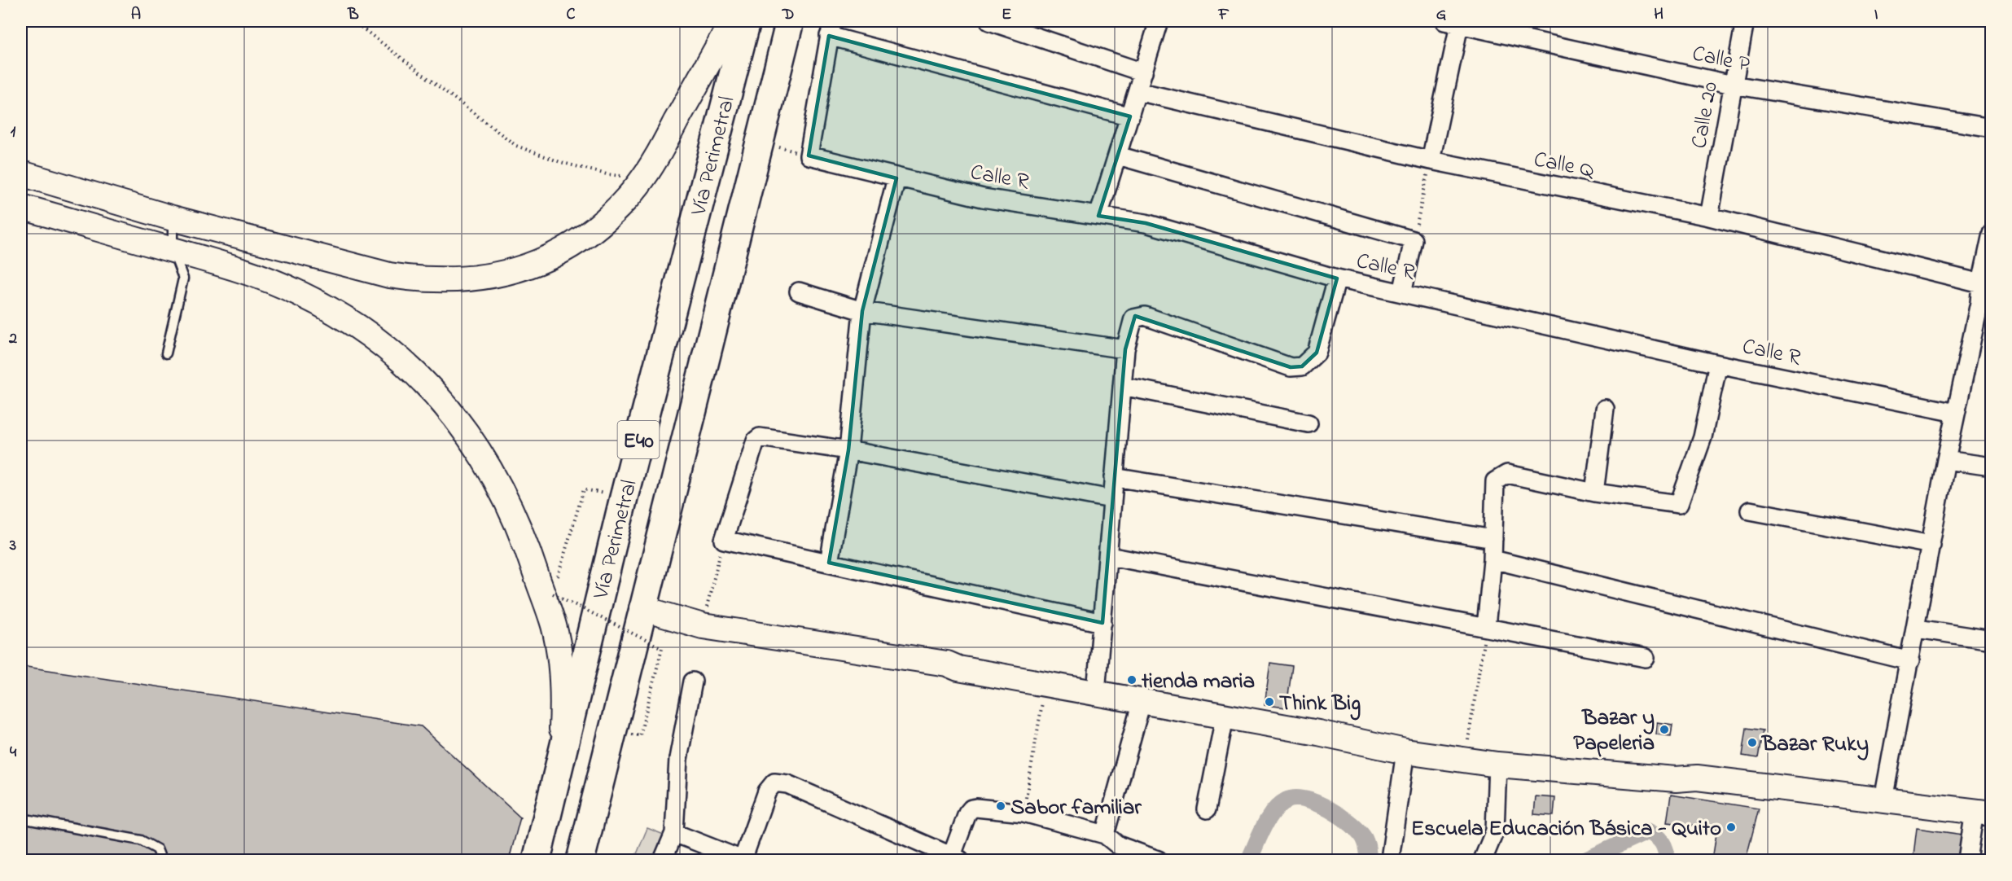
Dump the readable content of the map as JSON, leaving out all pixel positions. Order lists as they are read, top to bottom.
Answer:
{
  "streets": {
    "highway": ["Vía Perimetral", "E40"],
    "street": [
      "Calle P",
      "Calle 20",
      "Calle Q",
      "Calle R"
    ]
  },
  "crossings": [
    ["Calle P", "Calle 20"],
    ["Calle 20", "Calle Q"]
  ],
  "places": [
    "tienda maria",
    "Think Big",
    "Bazar y Papeleria",
    "Bazar Ruky",
    "Sabor familiar",
    "Escuela Educación Básica - Quito"
  ],
  "grid": {
    "columns": [
      "A",
      "B",
      "C",
      "D",
      "E",
      "F",
      "G",
      "H",
      "I"
    ],
    "rows": [
      "1",
      "2",
      "3",
      "4"
    ]
  }
}
